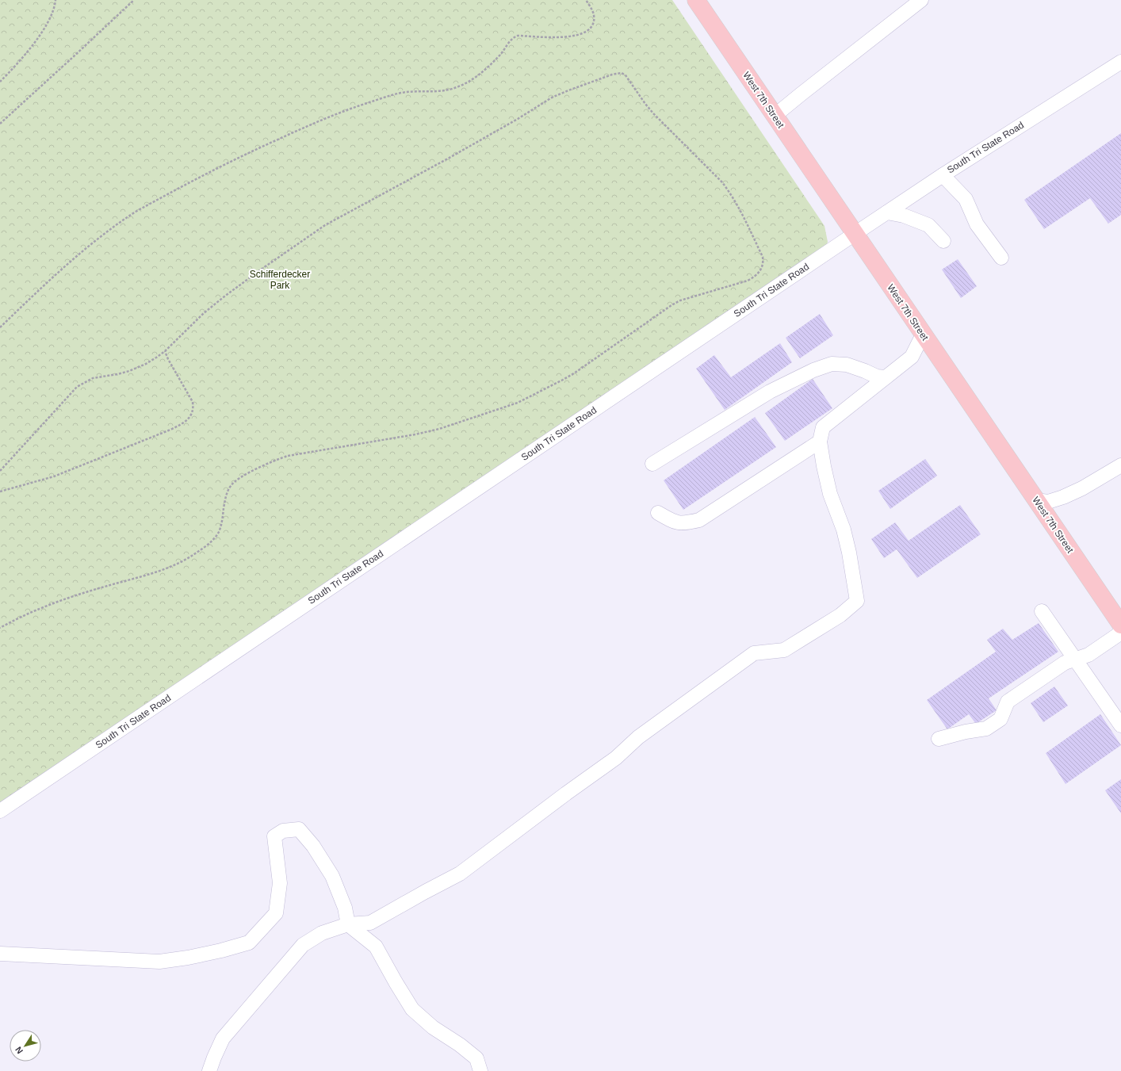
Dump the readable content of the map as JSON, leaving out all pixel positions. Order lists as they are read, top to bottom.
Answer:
{
  "streets": {
    "main road": ["West 7th Street"],
    "street": ["South Tri State Road"]
  },
  "crossings": [
    ["West 7th Street", "South Tri State Road"]
  ],
  "parks": ["Schifferdecker Park"],
  "north": "bottom left"
}
